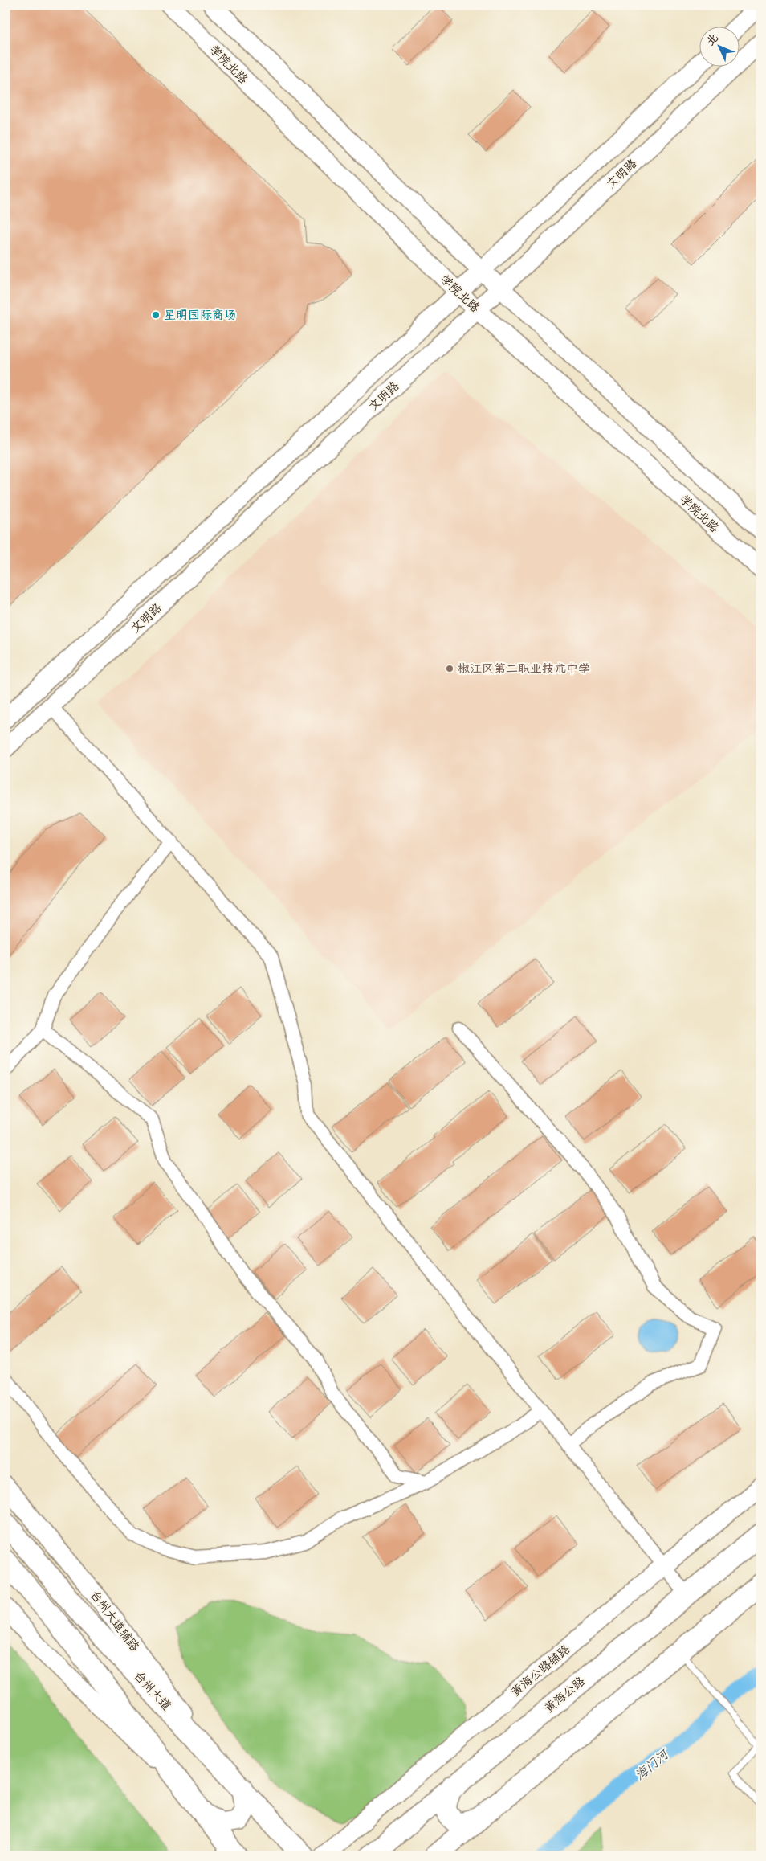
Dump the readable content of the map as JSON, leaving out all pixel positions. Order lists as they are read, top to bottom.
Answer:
{
  "streets": {
    "main road": [
      "学院北路",
      "文明路",
      "台州大道辅路",
      "黄海公路辅路",
      "台州大道",
      "黄海公路"
    ]
  },
  "crossings": [
    ["学院北路", "文明路"],
    ["台州大道辅路", "台州大道"]
  ],
  "water": ["海门河"],
  "places": ["星明国际商场", "椒江区第二职业技术中学"],
  "north": "top left"
}
